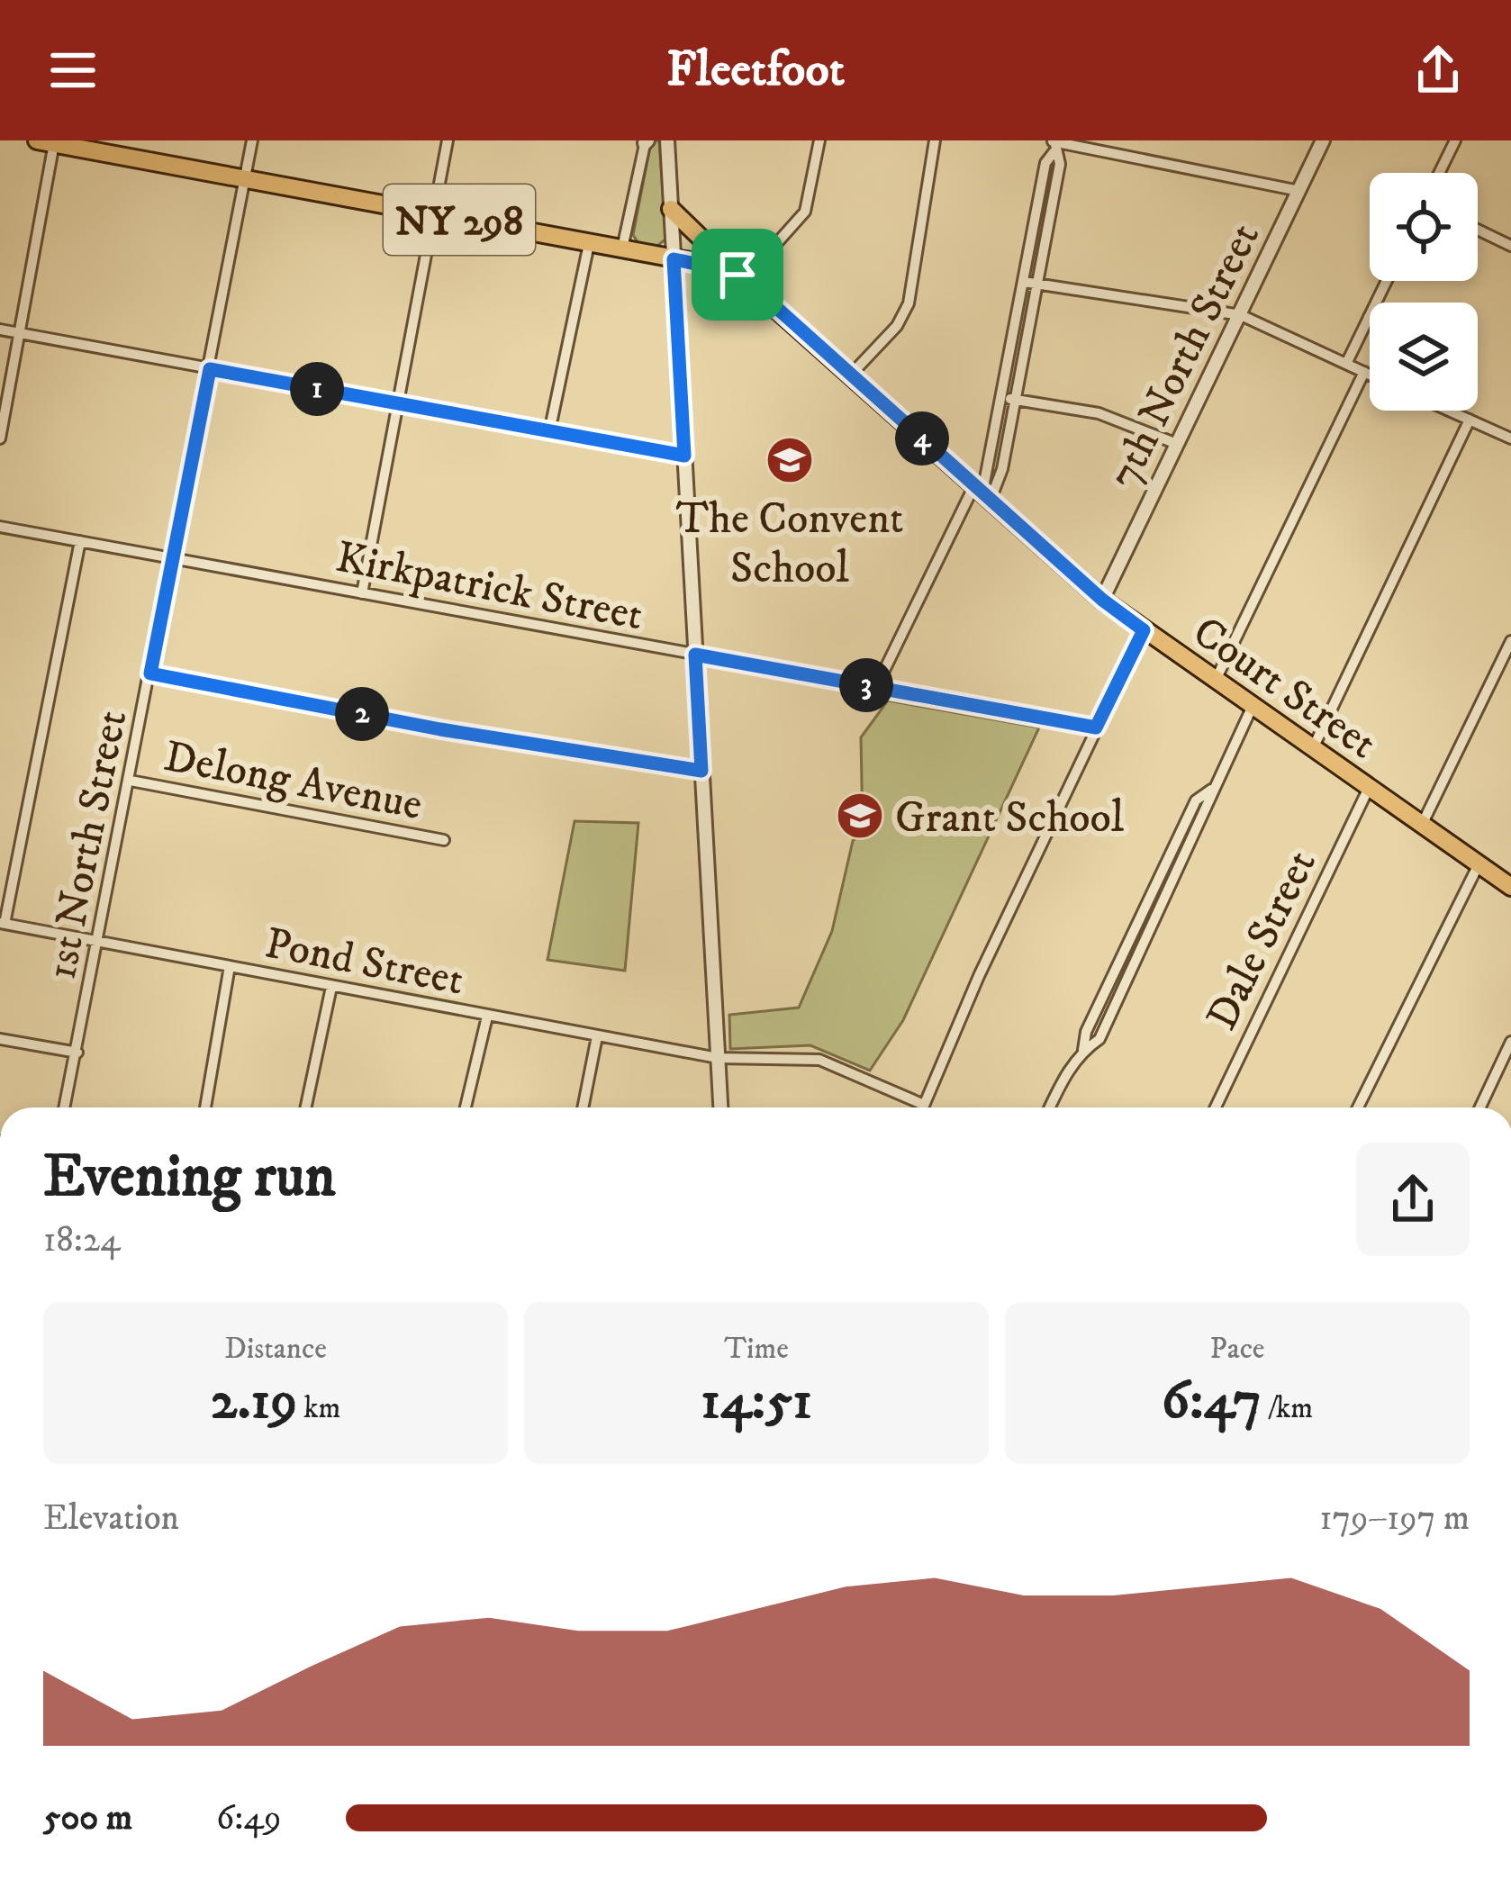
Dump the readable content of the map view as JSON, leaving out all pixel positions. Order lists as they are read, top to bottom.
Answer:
{
  "streets": {
    "main road": ["NY 298", "Court Street"],
    "street": [
      "7th North Street",
      "Kirkpatrick Street",
      "Delong Avenue",
      "1st North Street",
      "Dale Street",
      "Pond Street"
    ]
  },
  "crossings": [
    ["7th North Street", "Court Street"],
    ["Kirkpatrick Street", "1st North Street"],
    ["Court Street", "1st North Street"],
    ["Court Street", "Dale Street"],
    ["Delong Avenue", "1st North Street"],
    ["1st North Street", "Pond Street"]
  ],
  "places": {
    "school or university": ["The Convent School", "Grant School"]
  },
  "page": {
    "header": "Fleetfoot",
    "pins": [
      "1",
      "4",
      "3",
      "2"
    ],
    "heading": ["Evening run", "18:24"],
    "stats": [
      ["Distance", "2.19 km"],
      ["Time", "14:51"],
      ["Pace", "6:47 /km"]
    ],
    "chart": ["Elevation", "179–197 m"],
    "list": [
      {
        "name": "500 m",
        "note": "6:49"
      }
    ]
  }
}
